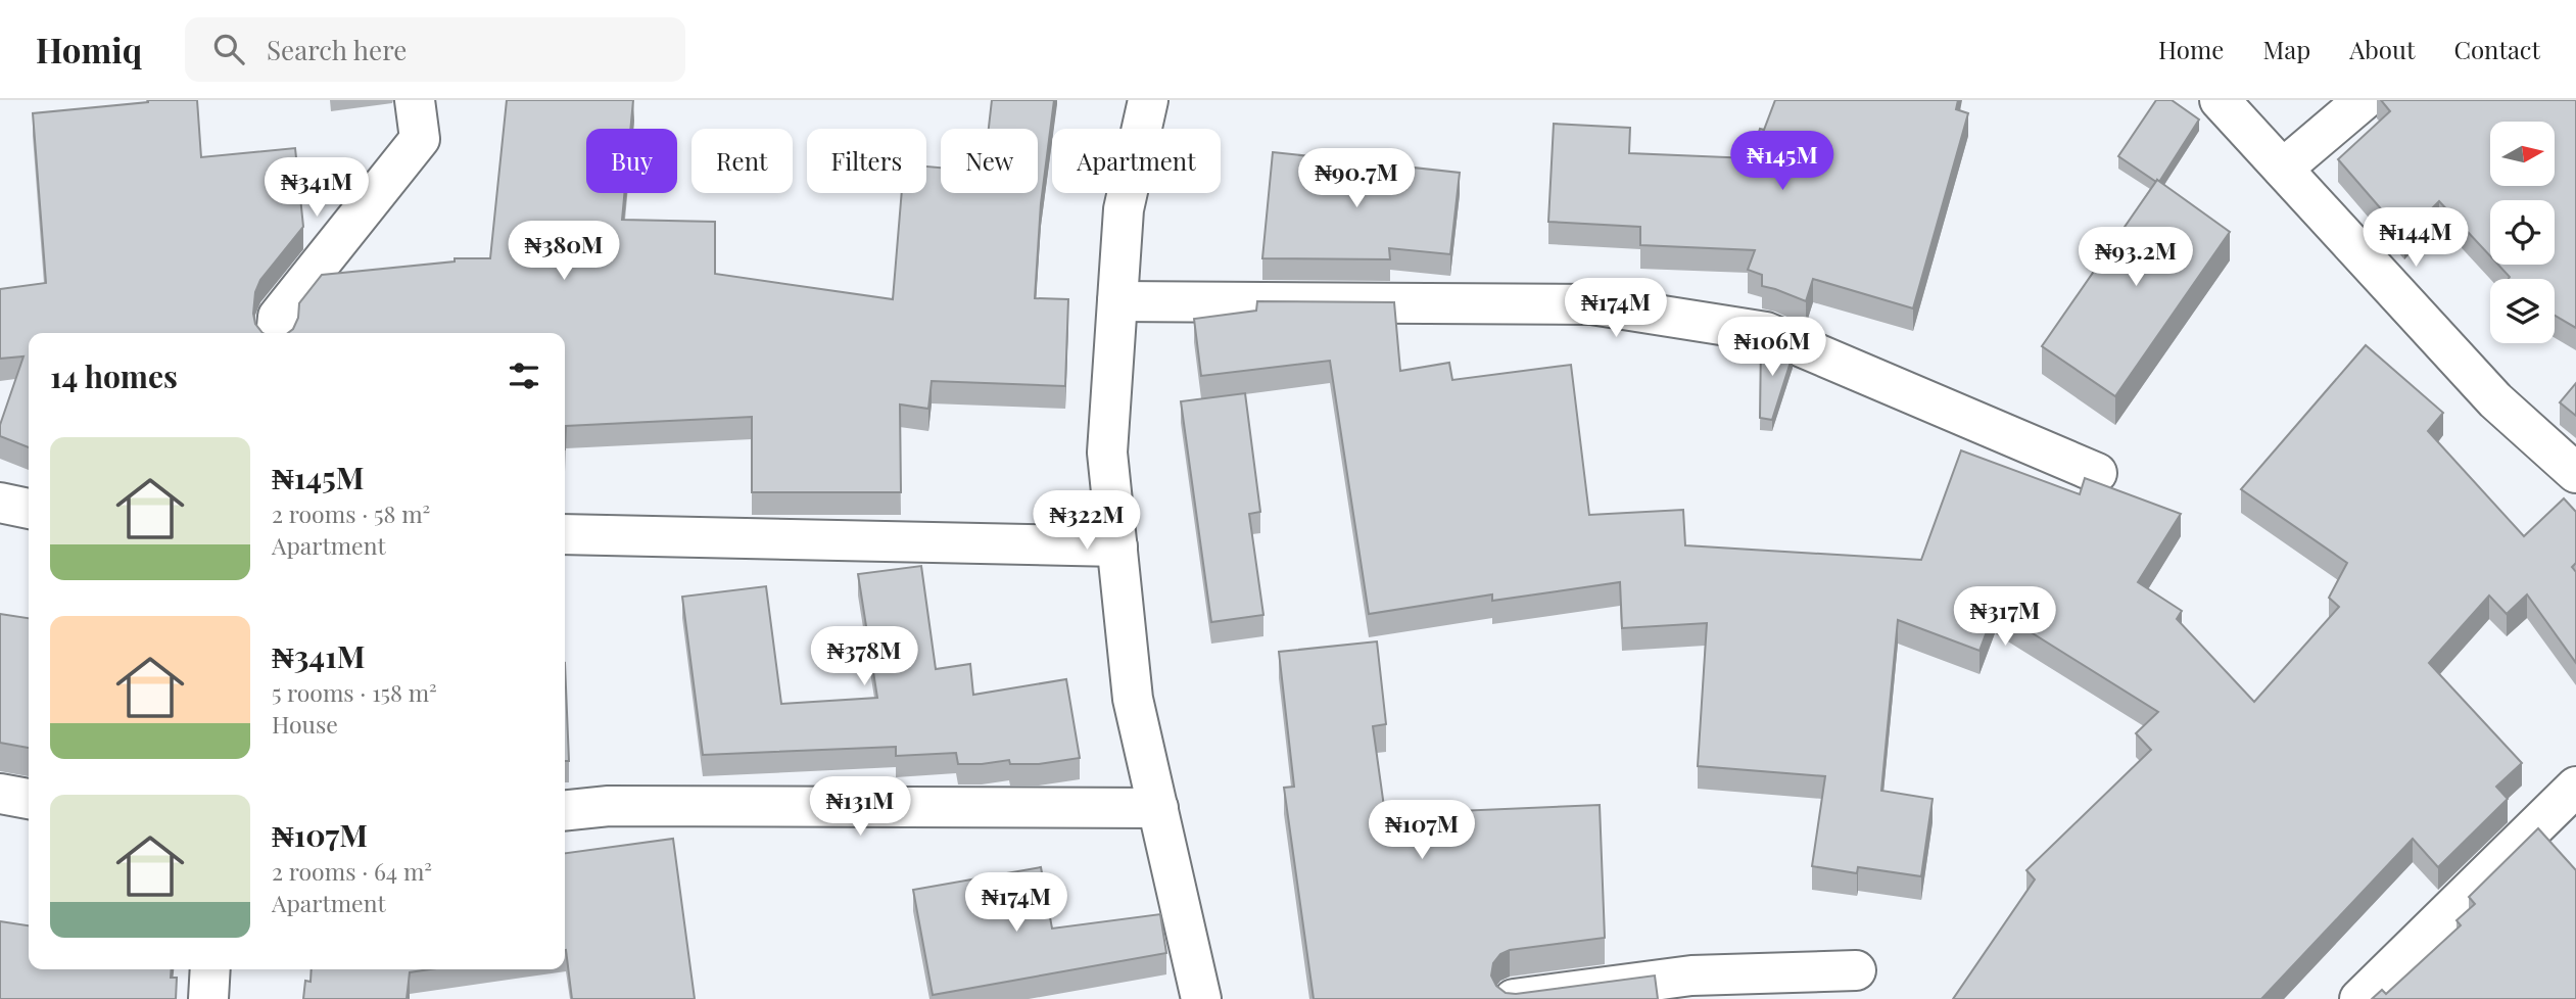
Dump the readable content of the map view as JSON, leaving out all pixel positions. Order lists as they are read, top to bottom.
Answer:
{
  "north": "right",
  "page": {
    "header": "Homiq",
    "search": "Search here",
    "nav": [
      "Home",
      "Map",
      "About",
      "Contact"
    ],
    "chip": [
      "Buy",
      "Rent",
      "Filters",
      "New",
      "Apartment"
    ],
    "price": [
      "₦145M",
      "₦90.7M",
      "₦341M",
      "₦144M",
      "₦380M",
      "₦93.2M",
      "₦174M",
      "₦106M",
      "₦322M",
      "₦317M",
      "₦378M",
      "₦131M",
      "₦107M",
      "₦174M"
    ],
    "heading": "14 homes",
    "list": [
      {
        "name": "₦145M",
        "note": "2 rooms · 58 m² · Apartment"
      },
      {
        "name": "₦341M",
        "note": "5 rooms · 158 m² · House"
      },
      {
        "name": "₦107M",
        "note": "2 rooms · 64 m² · Apartment"
      }
    ]
  }
}
